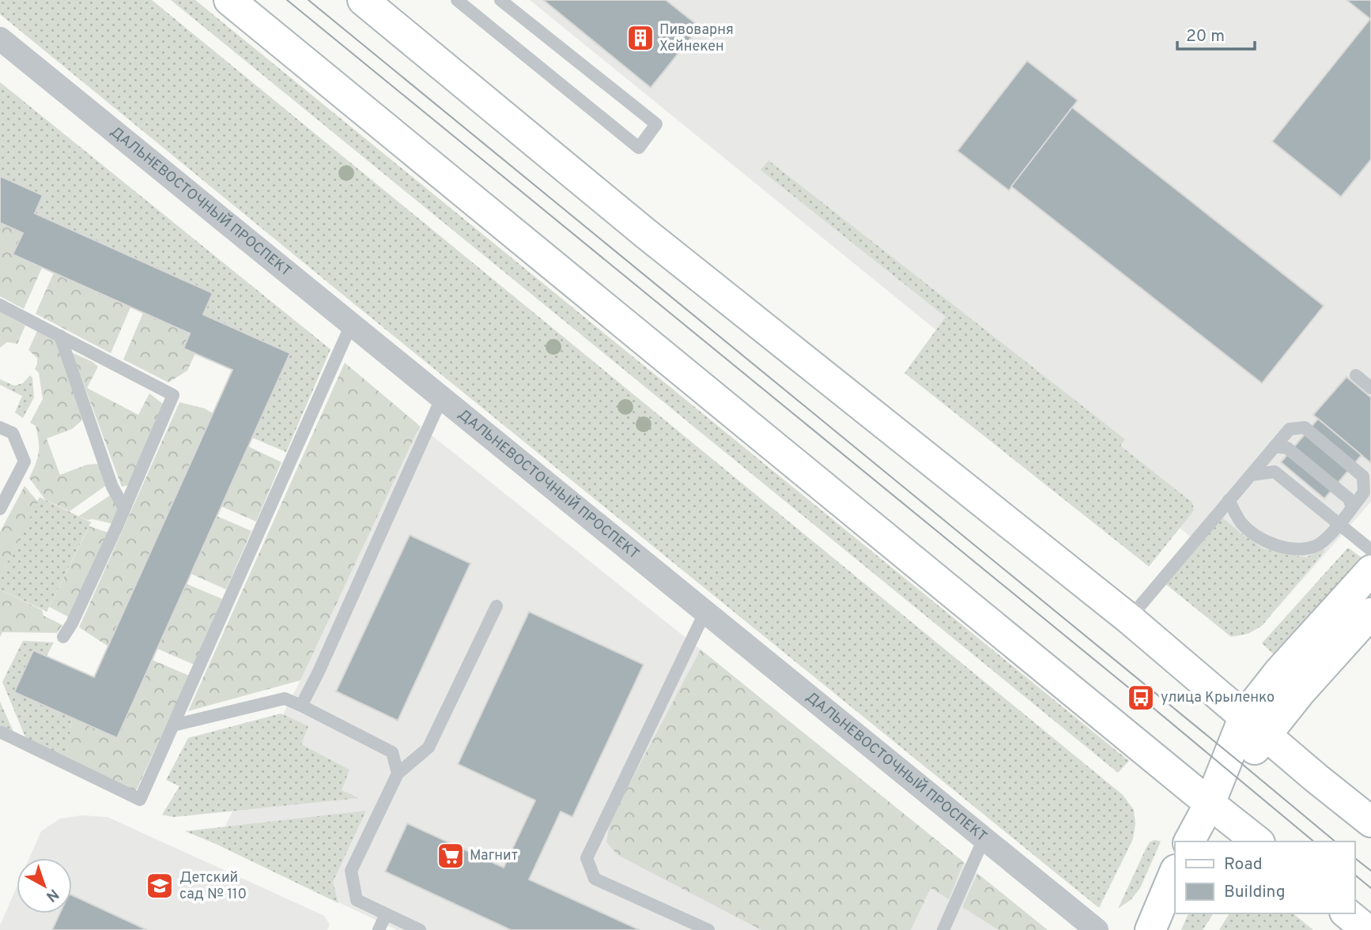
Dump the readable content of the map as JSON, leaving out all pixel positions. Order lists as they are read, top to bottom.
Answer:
{
  "streets": {
    "street": ["ДАЛЬНЕВОСТОЧНЫЙ ПРОСПЕКТ"]
  },
  "places": {
    "building": ["Пивоварня Хейнекен"],
    "bus stop": ["улица Крыленко"],
    "supermarket": ["Магнит"],
    "school or university": ["Детский сад № 110"]
  },
  "legend": ["Road", "Building"],
  "scale_bar": "20 m",
  "north": "bottom right"
}
